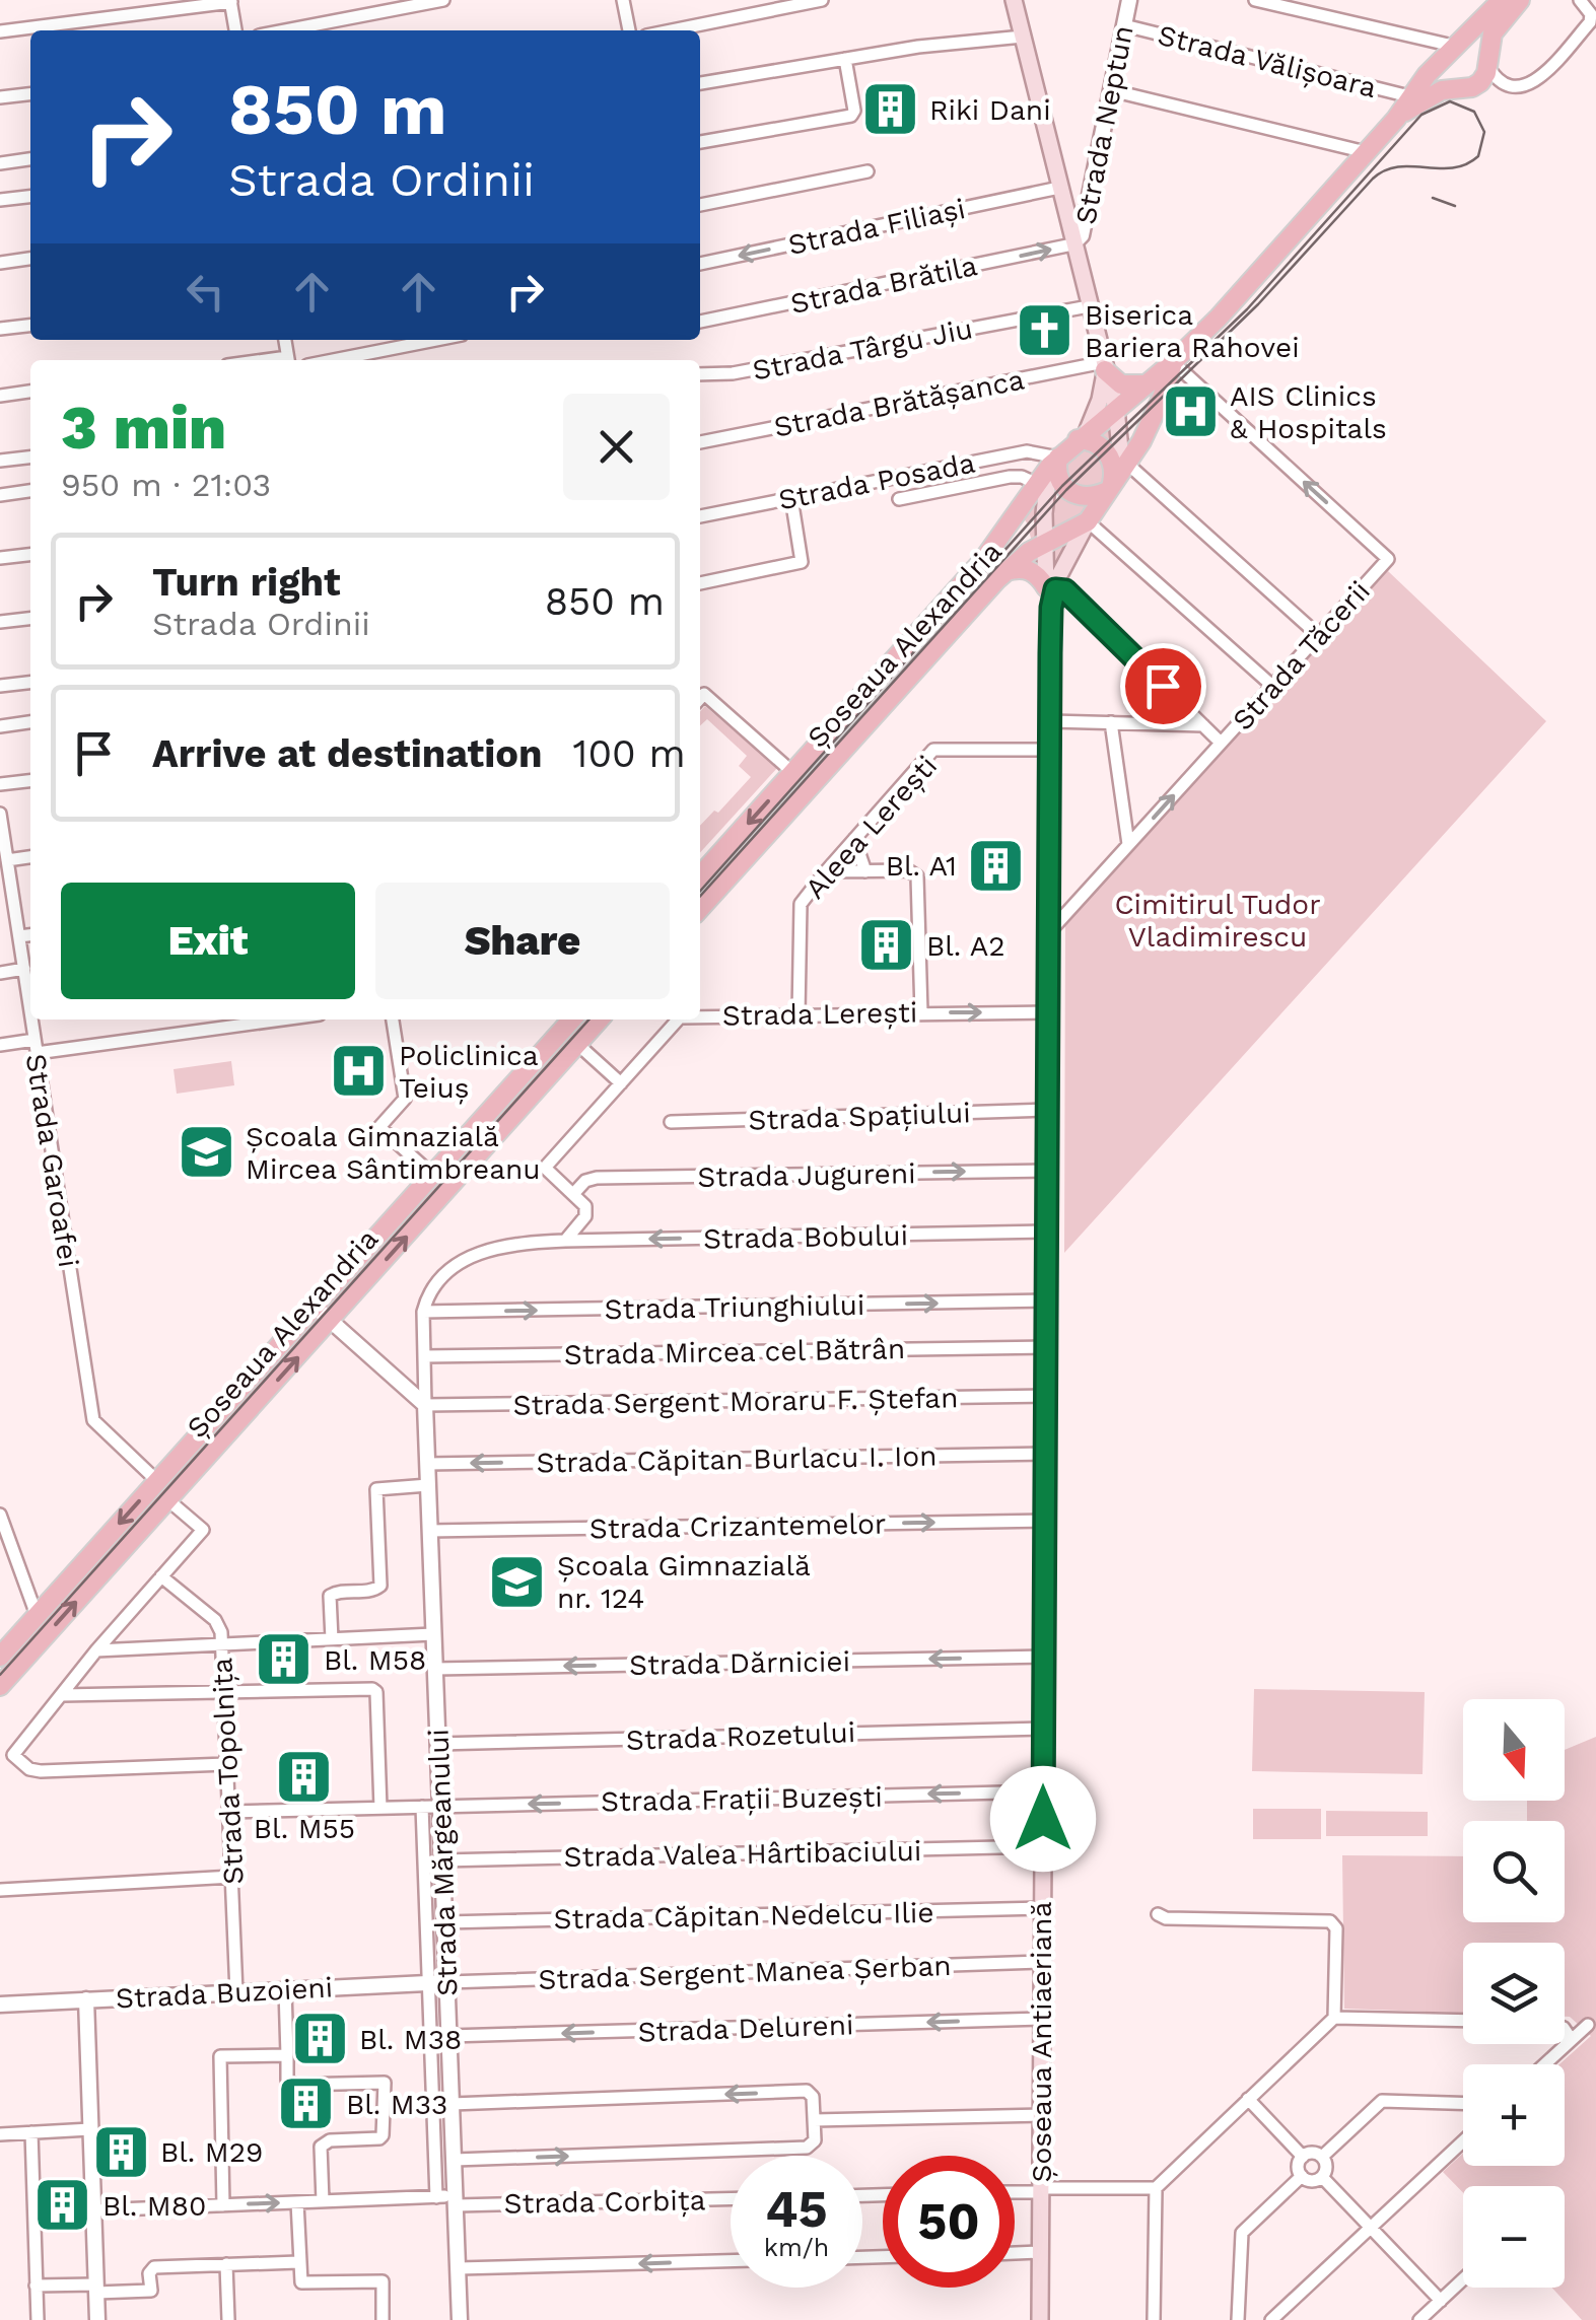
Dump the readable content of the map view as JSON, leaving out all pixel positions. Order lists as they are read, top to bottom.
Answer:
{
  "streets": {
    "main road": ["Șoseaua Alexandria", "Șoseaua Antiaeriană"],
    "street": [
      "Strada Vălișoara",
      "Strada Neptun",
      "Strada Filiași",
      "Strada Brătila",
      "Strada Târgu Jiu",
      "Strada Brătășanca",
      "Strada Posada",
      "Strada Tăcerii",
      "Aleea Lerești",
      "Strada Lerești",
      "Strada Spațiului",
      "Strada Garoafei",
      "Strada Jugureni",
      "Strada Bobului",
      "Strada Triunghiului",
      "Strada Mircea cel Bătrân",
      "Strada Sergent Moraru F. Ștefan",
      "Strada Căpitan Burlacu I. Ion",
      "Strada Crizantemelor",
      "Strada Dărniciei",
      "Strada Rozetului",
      "Strada Topolnița",
      "Strada Frații Buzești",
      "Strada Valea Hârtibaciului",
      "Strada Mărgeanului",
      "Strada Căpitan Nedelcu Ilie",
      "Strada Sergent Manea Șerban",
      "Strada Buzoieni",
      "Strada Delureni",
      "Strada Corbița"
    ]
  },
  "crossings": [
    ["Strada Vălișoara", "Strada Neptun"],
    ["Strada Vălișoara", "Șoseaua Alexandria"],
    ["Strada Neptun", "Strada Brătila"],
    ["Strada Posada", "Șoseaua Alexandria"],
    ["Strada Posada", "Șoseaua Antiaeriană"],
    ["Șoseaua Alexandria", "Strada Tăcerii"],
    ["Șoseaua Alexandria", "Strada Garoafei"],
    ["Șoseaua Alexandria", "Șoseaua Antiaeriană"],
    ["Strada Tăcerii", "Șoseaua Antiaeriană"],
    ["Aleea Lerești", "Strada Lerești"],
    ["Aleea Lerești", "Șoseaua Antiaeriană"],
    ["Strada Lerești", "Strada Jugureni"],
    ["Strada Lerești", "Șoseaua Antiaeriană"],
    ["Strada Spațiului", "Șoseaua Antiaeriană"],
    ["Strada Jugureni", "Șoseaua Antiaeriană"],
    ["Strada Bobului", "Șoseaua Antiaeriană"],
    ["Strada Triunghiului", "Strada Mărgeanului"],
    ["Strada Triunghiului", "Șoseaua Antiaeriană"],
    ["Strada Mircea cel Bătrân", "Strada Mărgeanului"],
    ["Strada Mircea cel Bătrân", "Șoseaua Antiaeriană"],
    ["Strada Sergent Moraru F. Ștefan", "Strada Mărgeanului"],
    ["Strada Sergent Moraru F. Ștefan", "Șoseaua Antiaeriană"],
    ["Strada Căpitan Burlacu I. Ion", "Strada Mărgeanului"],
    ["Strada Căpitan Burlacu I. Ion", "Șoseaua Antiaeriană"],
    ["Strada Crizantemelor", "Strada Mărgeanului"],
    ["Strada Crizantemelor", "Șoseaua Antiaeriană"],
    ["Strada Dărniciei", "Strada Mărgeanului"],
    ["Strada Dărniciei", "Șoseaua Antiaeriană"],
    ["Strada Rozetului", "Strada Mărgeanului"],
    ["Strada Rozetului", "Șoseaua Antiaeriană"],
    ["Strada Topolnița", "Strada Frații Buzești"],
    ["Strada Topolnița", "Strada Buzoieni"],
    ["Strada Frații Buzești", "Strada Mărgeanului"],
    ["Strada Frații Buzești", "Șoseaua Antiaeriană"],
    ["Strada Valea Hârtibaciului", "Strada Mărgeanului"],
    ["Strada Valea Hârtibaciului", "Șoseaua Antiaeriană"],
    ["Strada Mărgeanului", "Strada Căpitan Nedelcu Ilie"],
    ["Strada Mărgeanului", "Strada Sergent Manea Șerban"],
    ["Strada Mărgeanului", "Strada Buzoieni"],
    ["Strada Mărgeanului", "Strada Delureni"],
    ["Strada Mărgeanului", "Strada Corbița"],
    ["Strada Căpitan Nedelcu Ilie", "Șoseaua Antiaeriană"],
    ["Strada Sergent Manea Șerban", "Strada Buzoieni"],
    ["Strada Sergent Manea Șerban", "Șoseaua Antiaeriană"],
    ["Strada Delureni", "Șoseaua Antiaeriană"]
  ],
  "one_way": [
    "Strada Brătila",
    "Strada Jugureni",
    "Strada Bobului",
    "Strada Triunghiului",
    "Strada Căpitan Burlacu I. Ion",
    "Strada Crizantemelor",
    "Strada Dărniciei",
    "Strada Frații Buzești"
  ],
  "parks": ["Cimitirul Tudor Vladimirescu"],
  "places": {
    "building": [
      "Riki Dani",
      "Bl. A1",
      "Bl. A2",
      "Bl. M58",
      "Bl. M55",
      "Bl. M38",
      "Bl. M33",
      "Bl. M29",
      "Bl. M80"
    ],
    "church": ["Biserica Bariera Rahovei"],
    "hospital": ["AIS Clinics & Hospitals", "Policlinica Teiuș"],
    "school or university": ["Școala Gimnazială Mircea Sântimbreanu", "Școala Gimnazială nr. 124"]
  },
  "north": "bottom",
  "page": {
    "turn": ["850 m", "Strada Ordinii"],
    "heading": ["3 min", "950 m · 21:03"],
    "list": [
      {
        "name": "Turn right",
        "note": "Strada Ordinii",
        "value": "850 m"
      },
      {
        "name": "Arrive at destination",
        "value": "100 m"
      }
    ],
    "buttons": ["Exit", "Share"],
    "map_buttons": ["+", "−"],
    "speed": "45 km/h",
    "limit": "50"
  }
}
